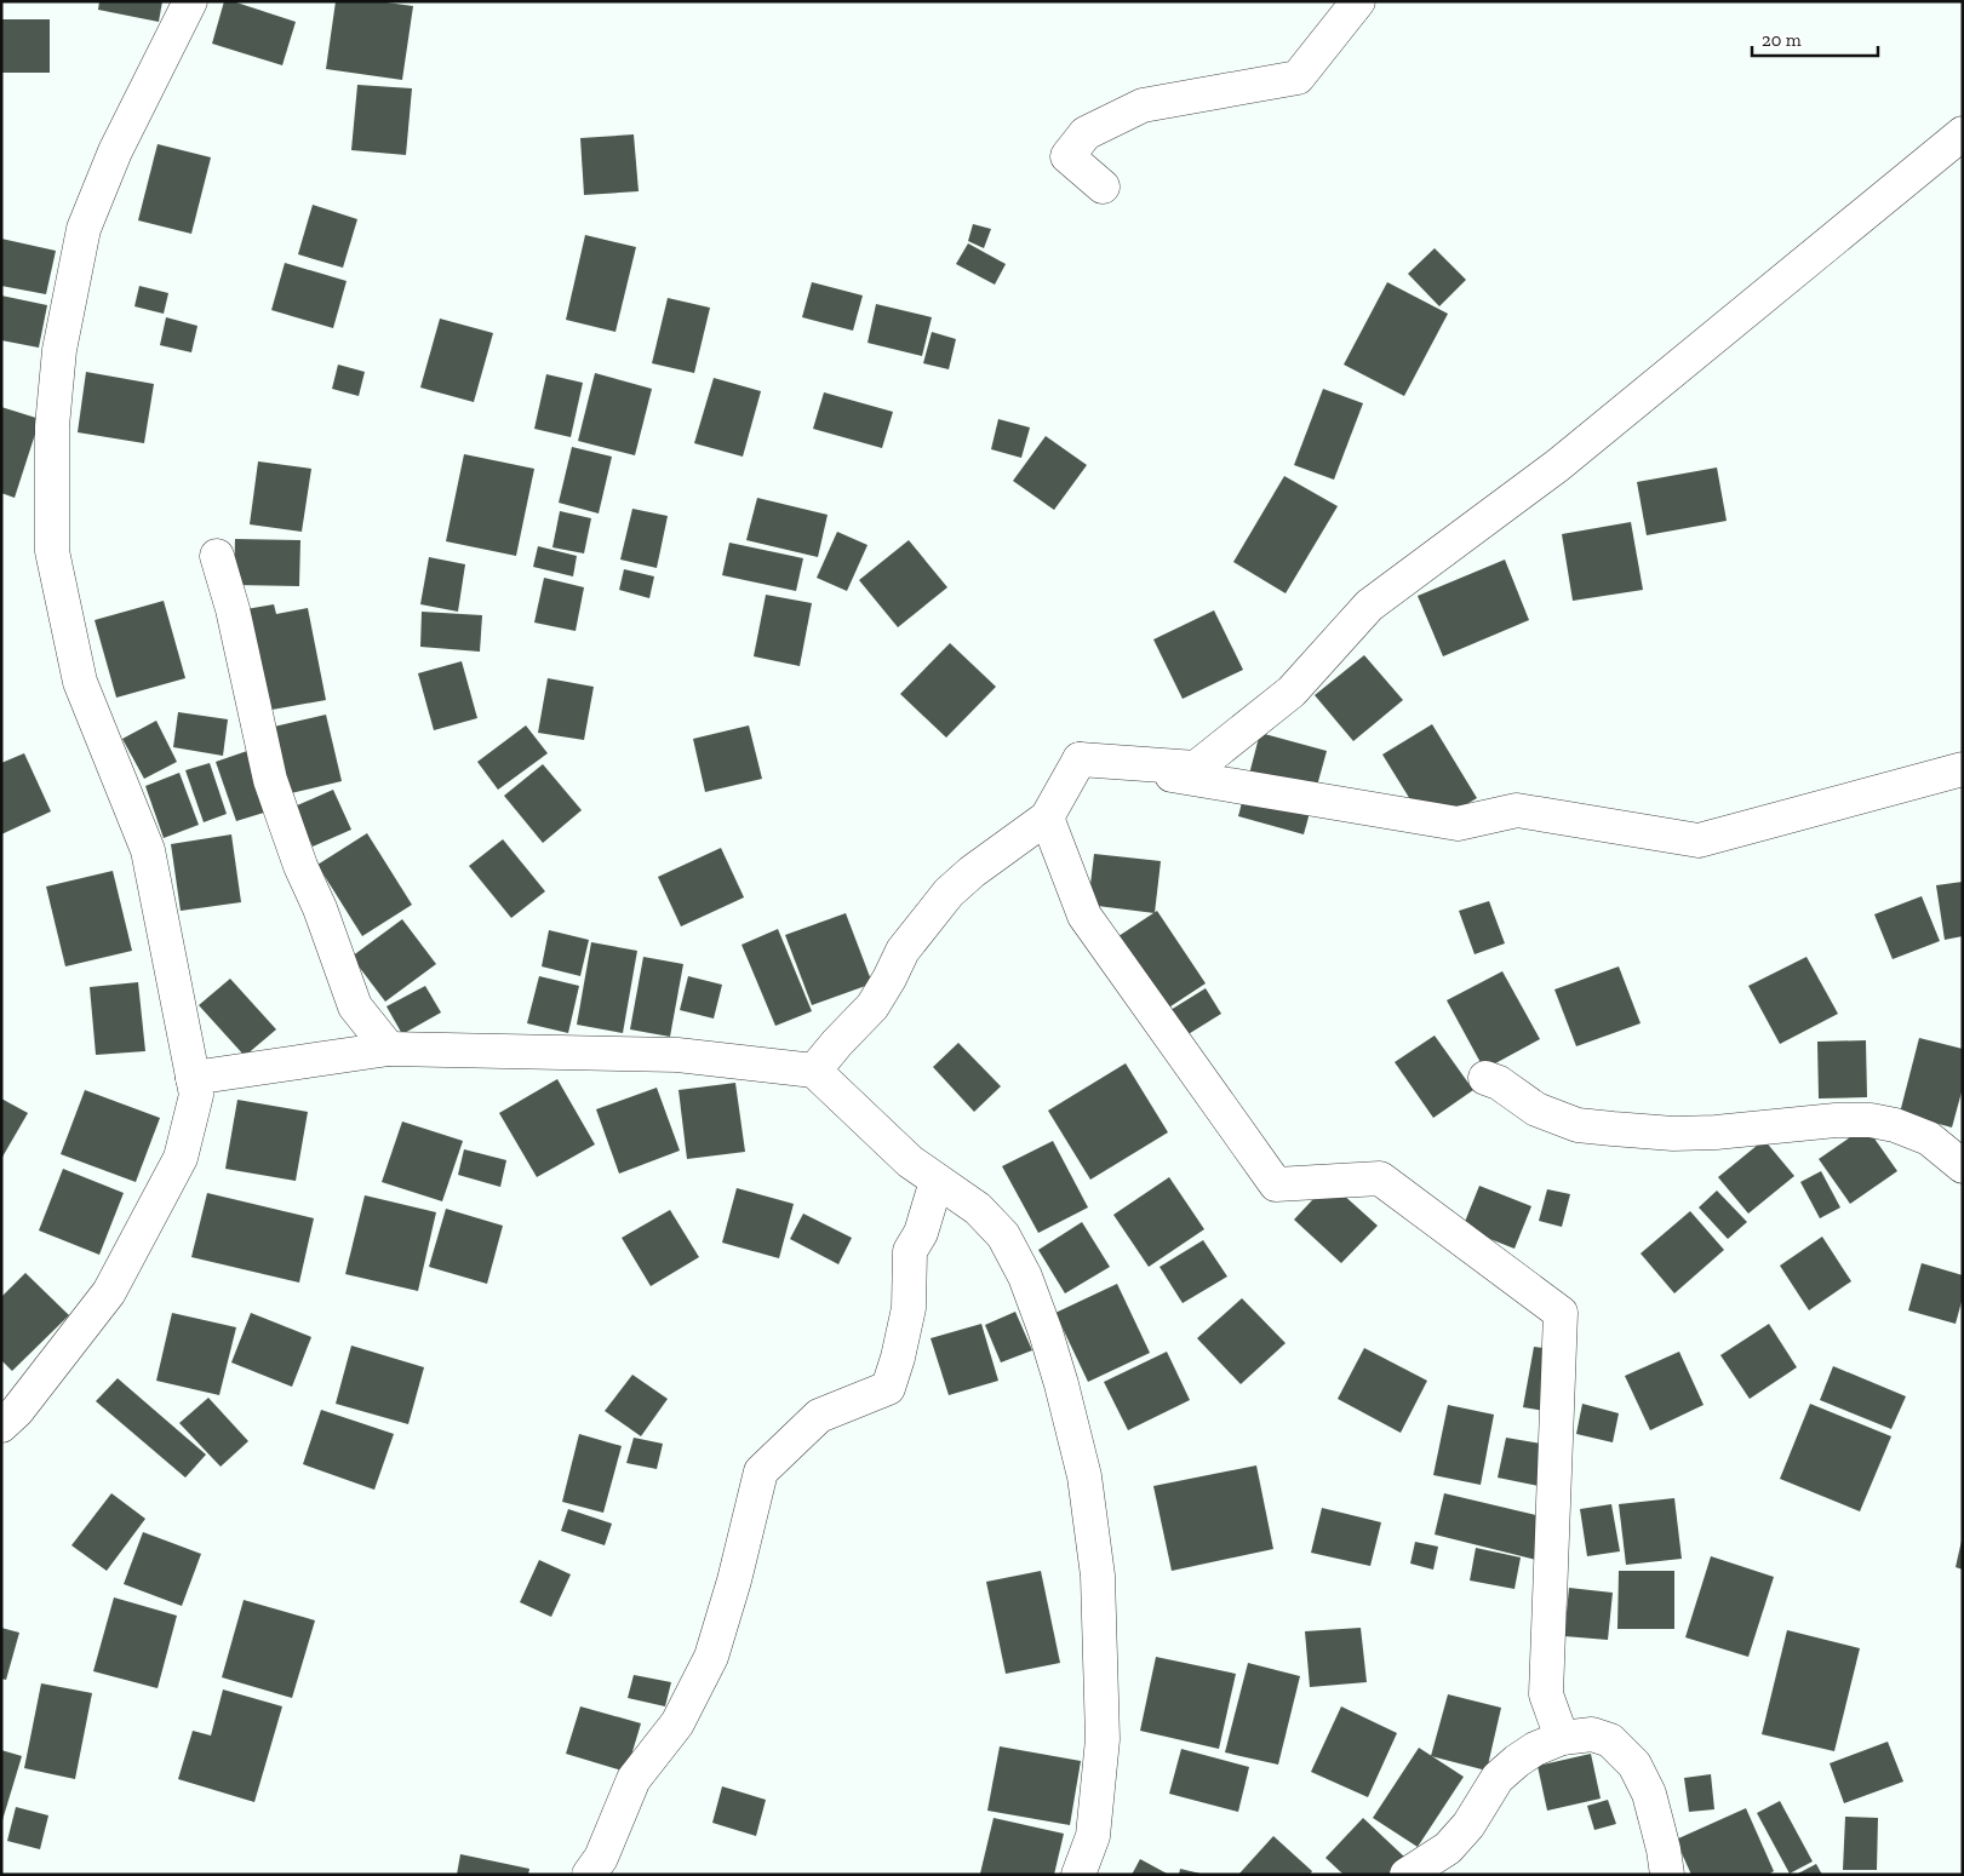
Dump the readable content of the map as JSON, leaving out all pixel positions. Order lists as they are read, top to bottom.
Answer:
{
  "scale_bar": "20 m"
}
